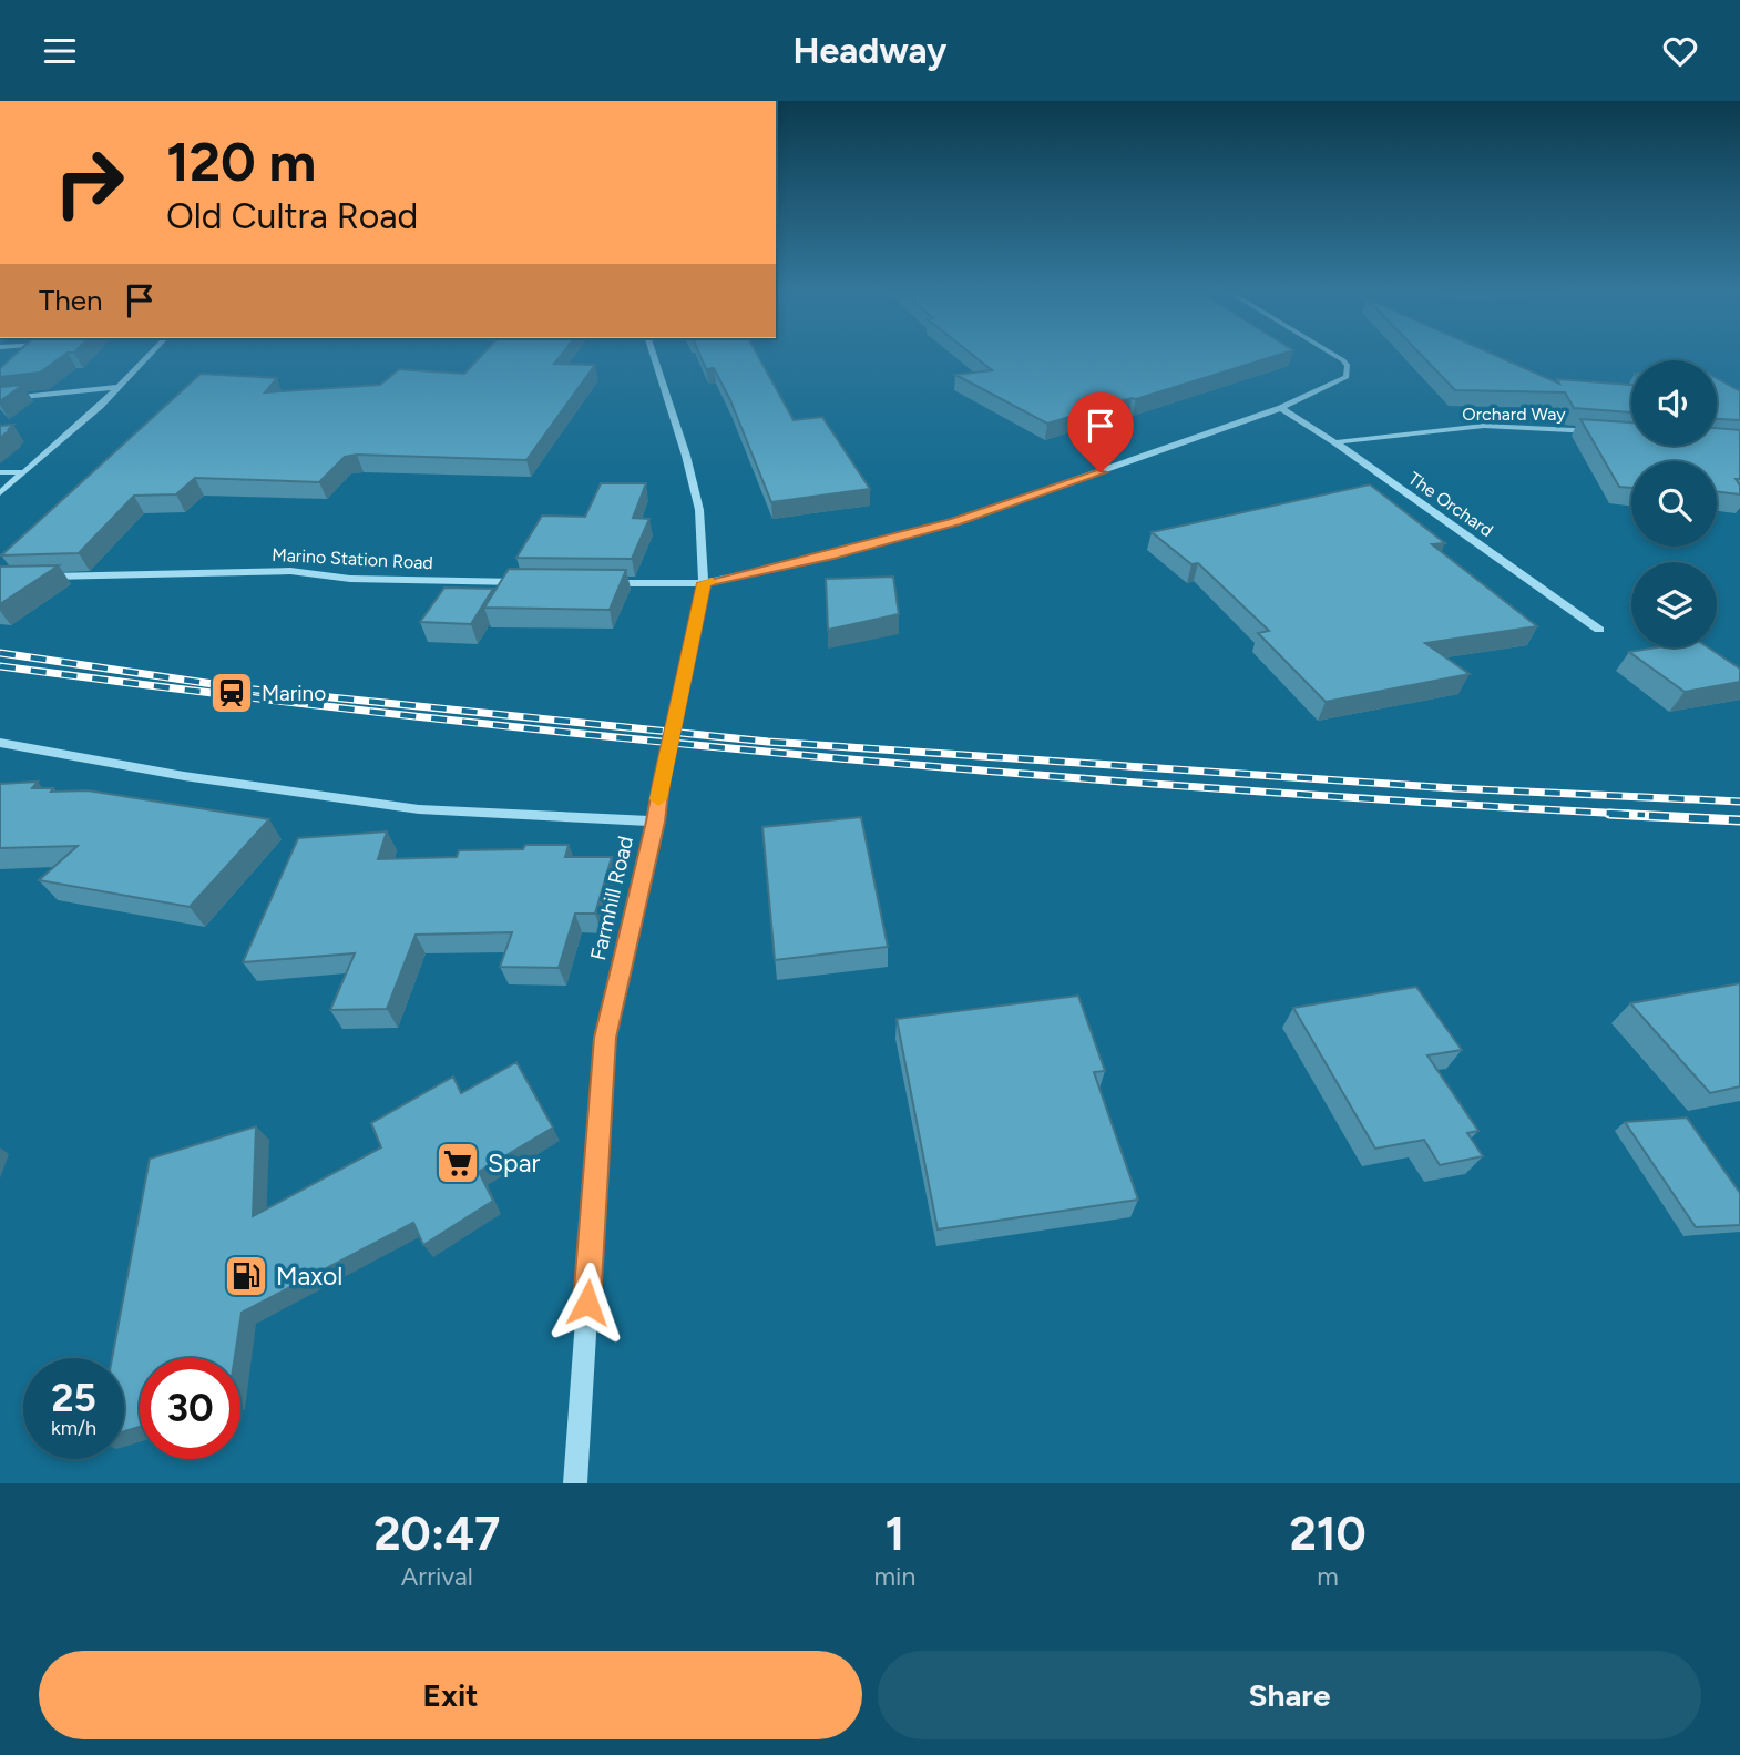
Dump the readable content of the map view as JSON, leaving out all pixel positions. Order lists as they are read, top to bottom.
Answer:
{
  "streets": {
    "street": [
      "Orchard Way",
      "The Orchard",
      "Marino Station Road",
      "Farmhill Road"
    ]
  },
  "crossings": [
    ["Orchard Way", "The Orchard"]
  ],
  "places": {
    "station": ["Marino"],
    "supermarket": ["Spar"],
    "fuel station": ["Maxol"]
  },
  "page": {
    "header": "Headway",
    "turn": ["120 m", "Old Cultra Road"],
    "then": "Then",
    "speed": "25 km/h",
    "limit": "30",
    "eta": [
      "20:47",
      "Arrival",
      "1",
      "min",
      "210",
      "m"
    ],
    "buttons": ["Exit", "Share"]
  }
}
